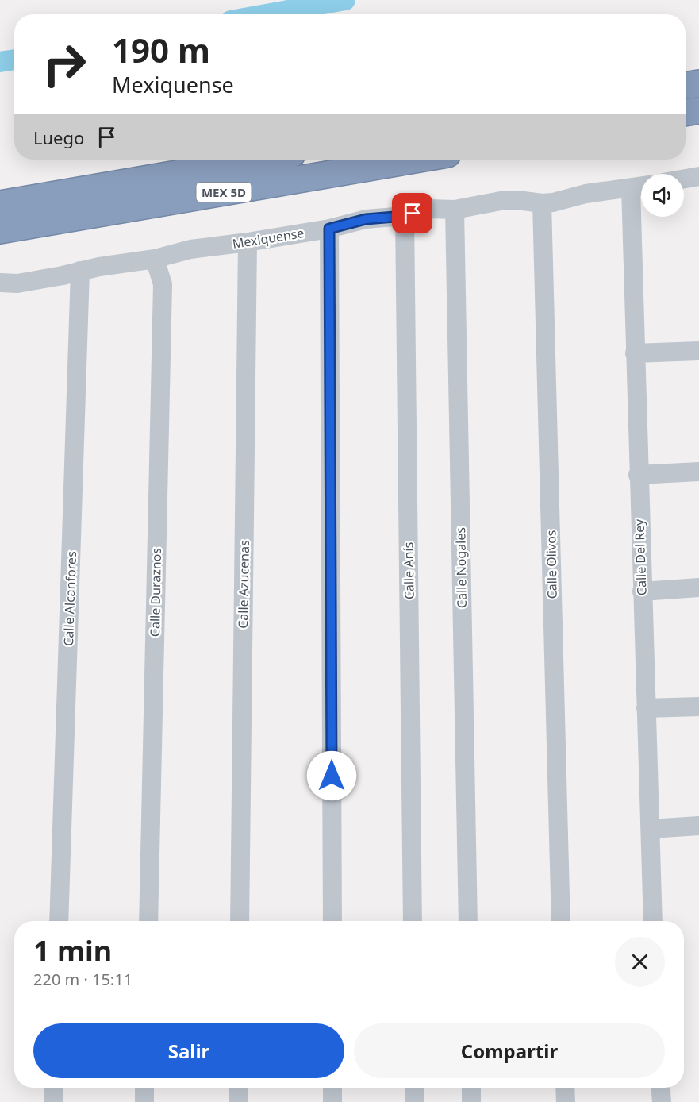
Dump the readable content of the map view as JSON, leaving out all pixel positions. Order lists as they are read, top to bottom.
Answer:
{
  "streets": {
    "highway": ["MEX 5D"],
    "street": [
      "Mexiquense",
      "Calle Del Rey",
      "Calle Olivos",
      "Calle Nogales",
      "Calle Anís",
      "Calle Azucenas",
      "Calle Duraznos",
      "Calle Alcanfores"
    ]
  },
  "crossings": [
    ["Mexiquense", "Calle Del Rey"],
    ["Mexiquense", "Calle Olivos"],
    ["Mexiquense", "Calle Nogales"],
    ["Mexiquense", "Calle Anís"],
    ["Mexiquense", "Calle Azucenas"],
    ["Mexiquense", "Calle Duraznos"],
    ["Mexiquense", "Calle Alcanfores"]
  ],
  "page": {
    "turn": ["190 m", "Mexiquense"],
    "then": "Luego",
    "heading": ["1 min", "220 m · 15:11"],
    "buttons": ["Salir", "Compartir"]
  }
}
